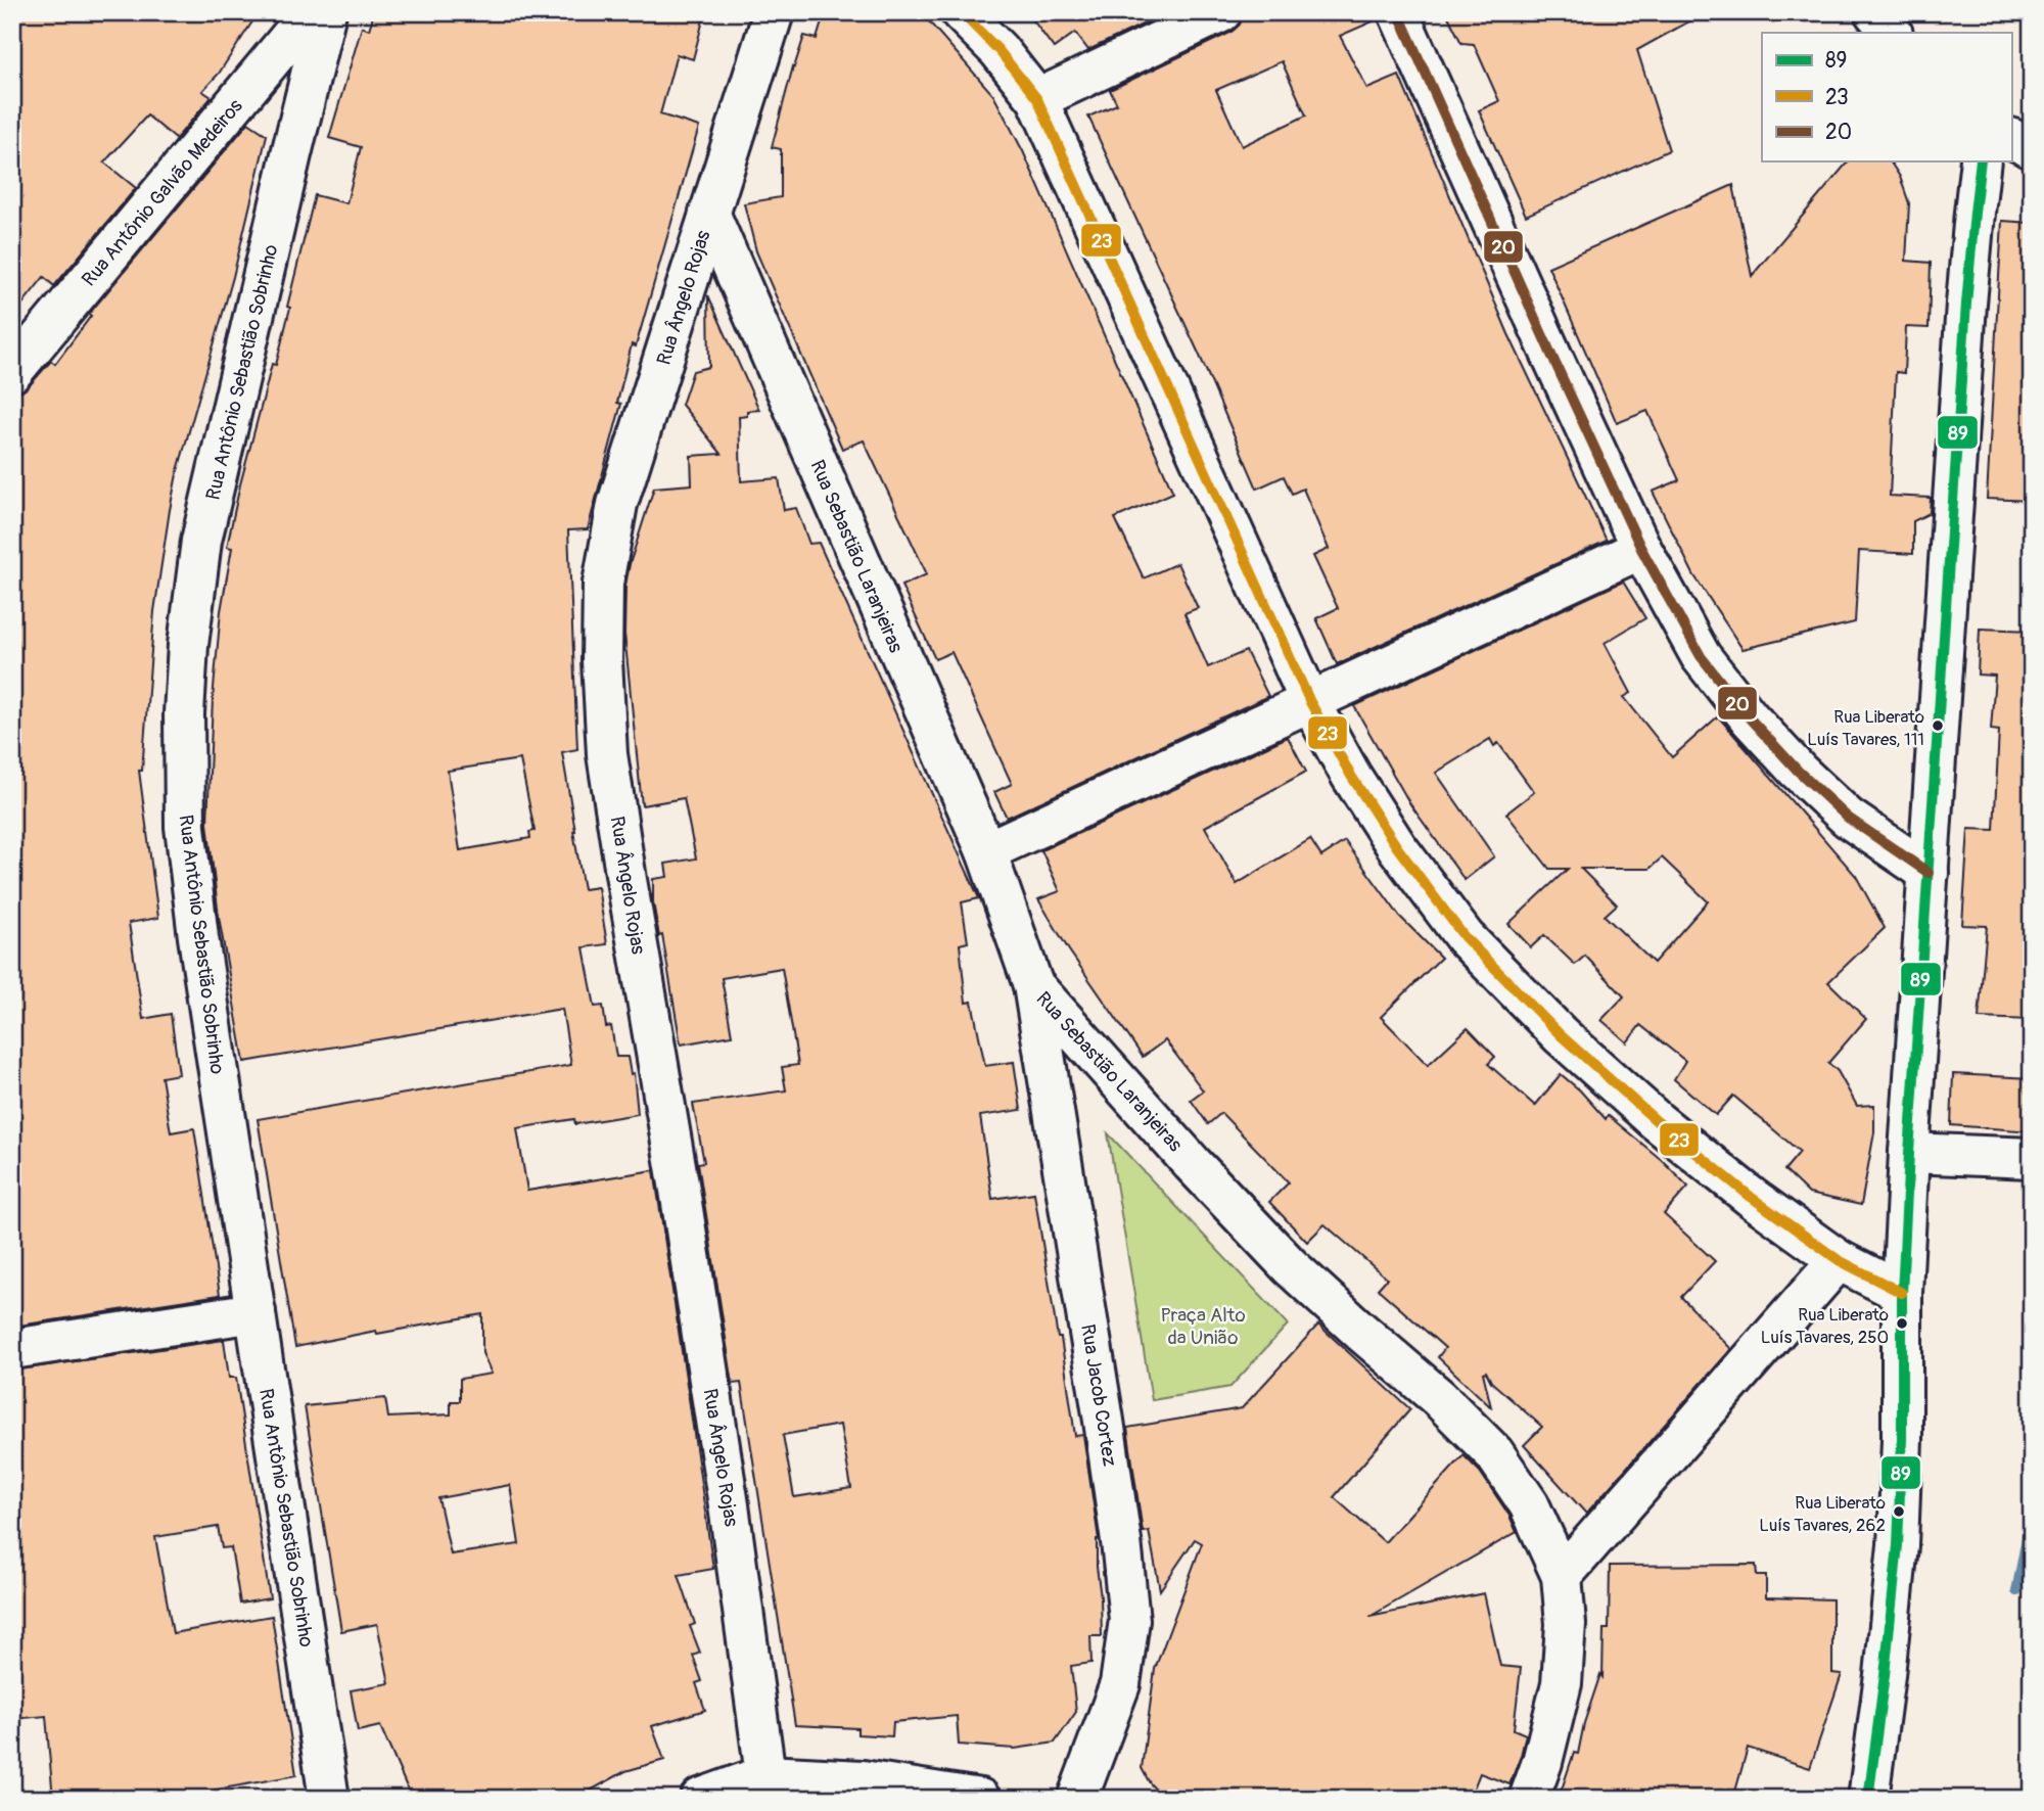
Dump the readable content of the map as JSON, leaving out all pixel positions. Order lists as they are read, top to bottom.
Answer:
{
  "streets": {
    "street": [
      "Rua Antônio Galvão Medeiros",
      "Rua Ângelo Rojas",
      "Rua Antônio Sebastião Sobrinho",
      "Rua Sebastião Laranjeiras",
      "Rua Jacob Cortez"
    ]
  },
  "crossings": [
    ["Rua Ângelo Rojas", "Rua Sebastião Laranjeiras"],
    ["Rua Sebastião Laranjeiras", "Rua Jacob Cortez"]
  ],
  "parks": ["Praça Alto da União"],
  "places": ["Rua Liberato Luís Tavares, 111", "Rua Liberato Luís Tavares, 250", "Rua Liberato Luís Tavares, 262"],
  "lines": ["transit line 23", "transit line 20", "transit line 89"],
  "legend": ["89", "23", "20"]
}
